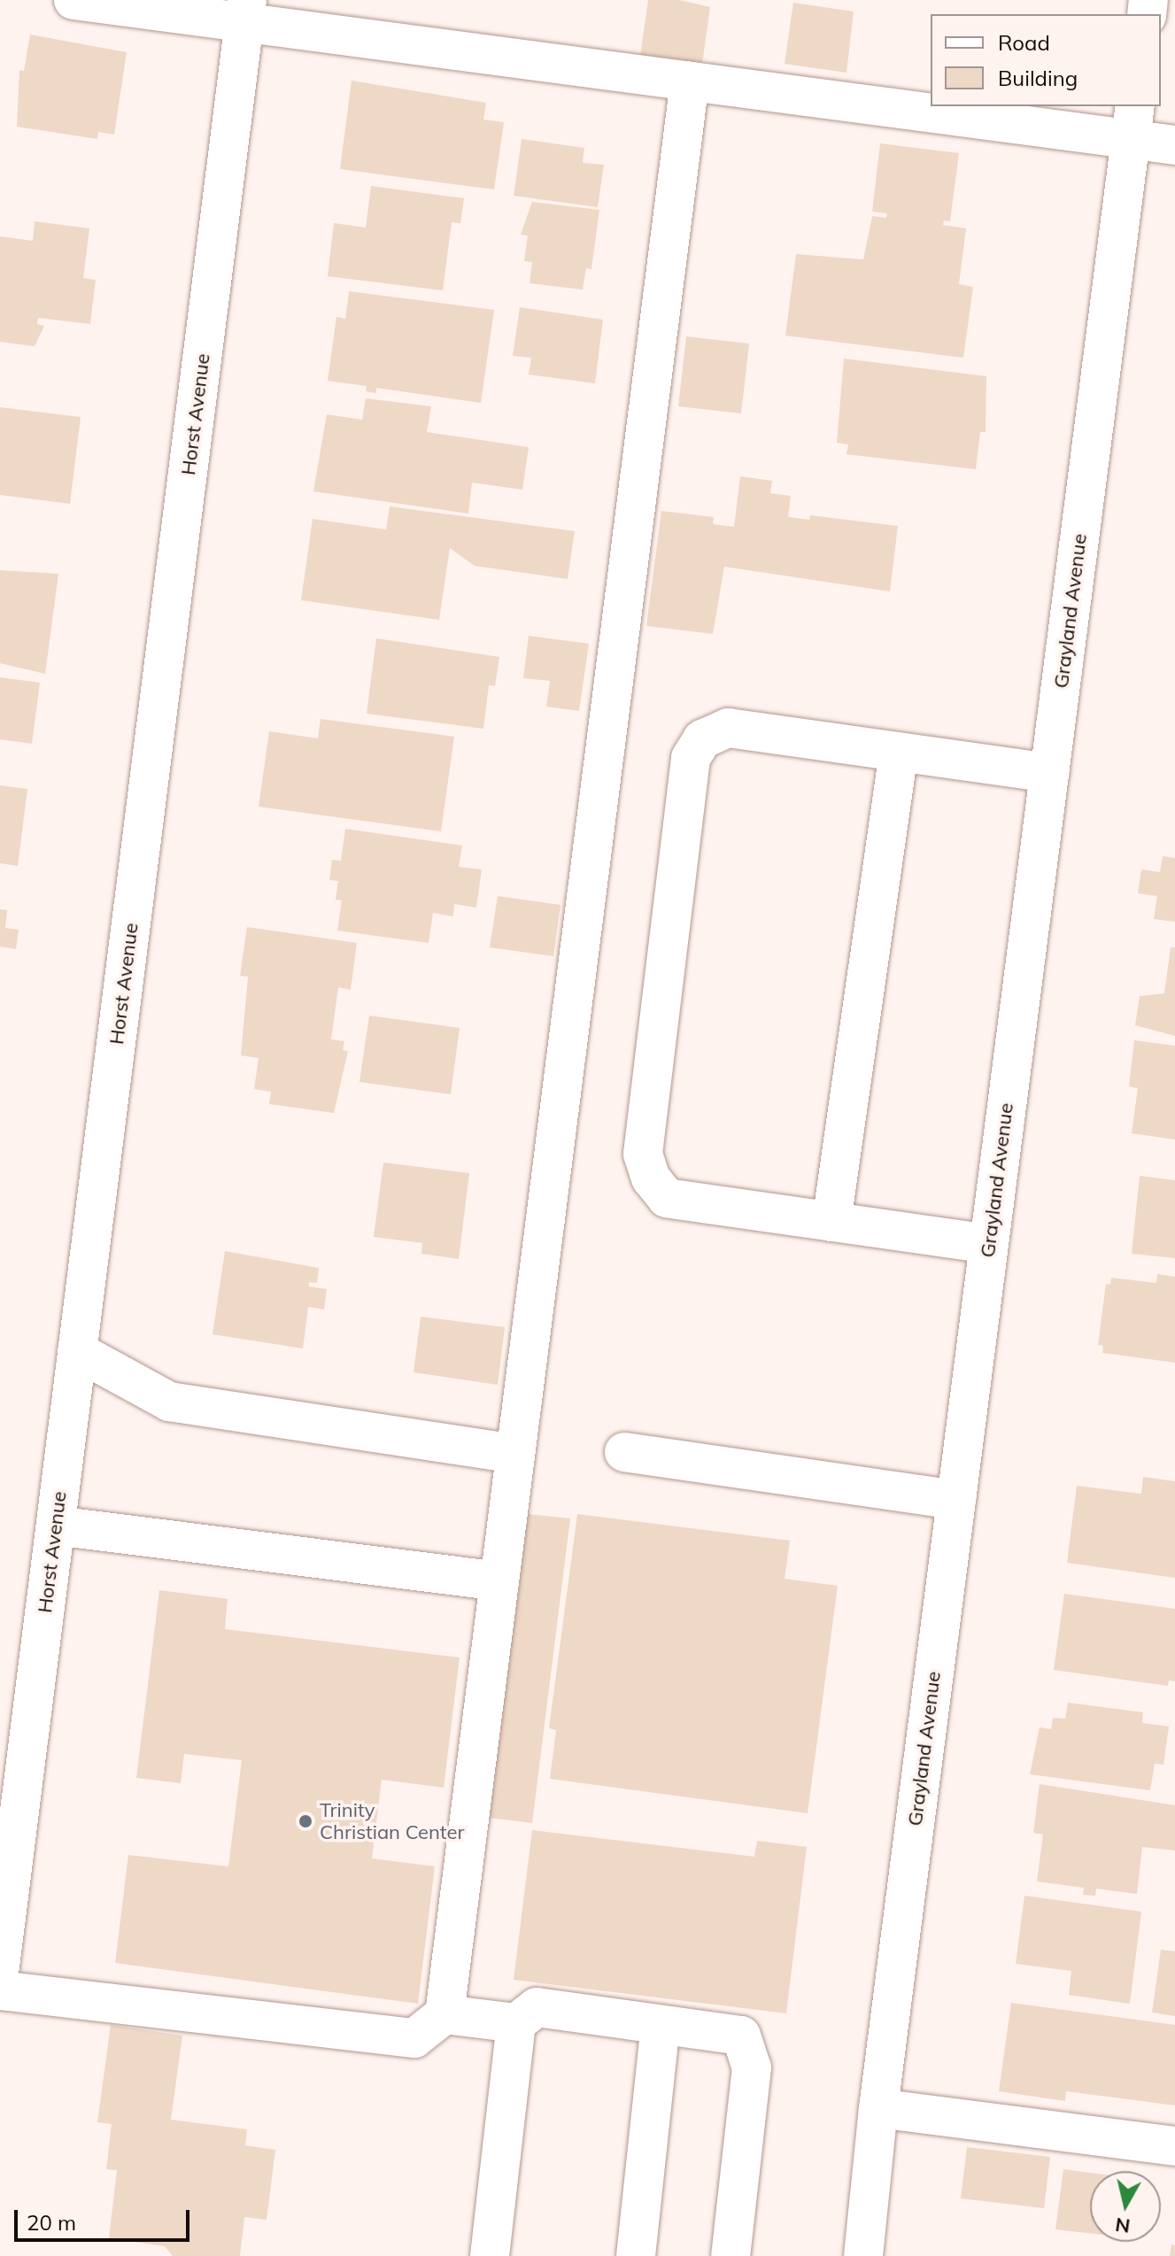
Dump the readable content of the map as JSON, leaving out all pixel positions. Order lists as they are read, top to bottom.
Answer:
{
  "streets": {
    "street": ["Horst Avenue", "Grayland Avenue"]
  },
  "places": ["Trinity Christian Center"],
  "legend": ["Road", "Building"],
  "scale_bar": "20 m",
  "north": "bottom"
}
